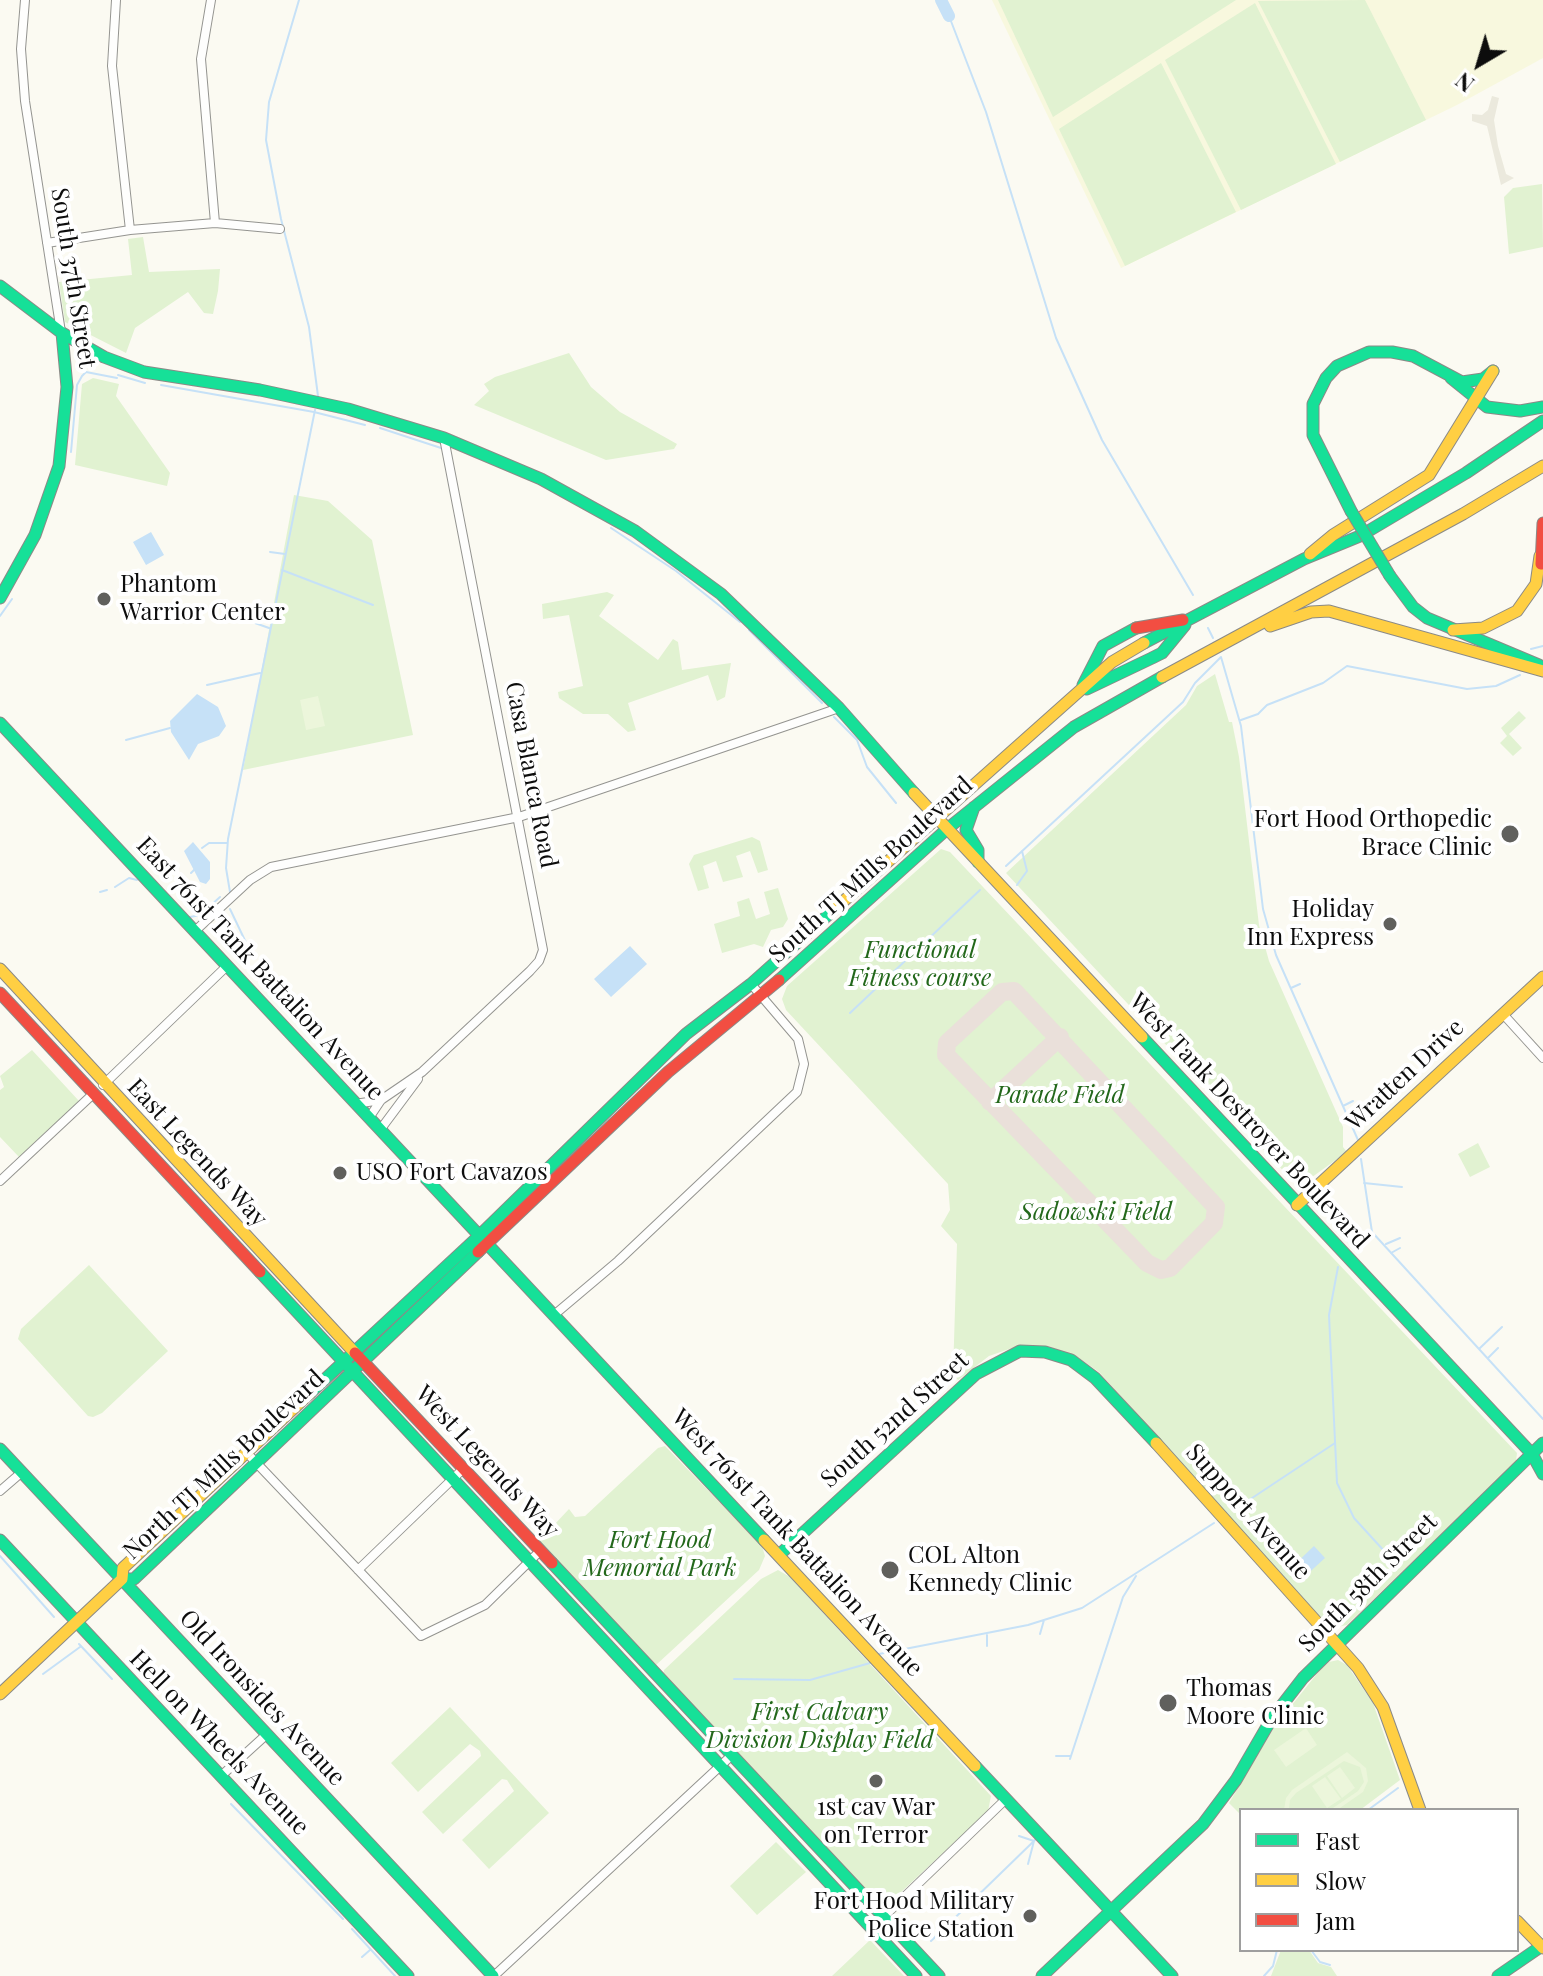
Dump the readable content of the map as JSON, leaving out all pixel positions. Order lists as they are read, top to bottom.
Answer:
{
  "streets": {
    "street": [
      "South 37th Street",
      "Casa Blanca Road",
      "South TJ Mills Boulevard",
      "East 761st Tank Battalion Avenue",
      "Wratten Drive",
      "West Tank Destroyer Boulevard",
      "East Legends Way",
      "South 52nd Street",
      "West Legends Way",
      "North TJ Mills Boulevard",
      "Support Avenue",
      "West 761st Tank Battalion Avenue",
      "South 58th Street",
      "Old Ironsides Avenue",
      "Hell on Wheels Avenue"
    ]
  },
  "crossings": [
    ["South 37th Street", "West Tank Destroyer Boulevard"],
    ["Casa Blanca Road", "East 761st Tank Battalion Avenue"],
    ["Casa Blanca Road", "West Tank Destroyer Boulevard"],
    ["South TJ Mills Boulevard", "East 761st Tank Battalion Avenue"],
    ["South TJ Mills Boulevard", "West Tank Destroyer Boulevard"],
    ["South TJ Mills Boulevard", "East Legends Way"],
    ["South TJ Mills Boulevard", "West Legends Way"],
    ["South TJ Mills Boulevard", "North TJ Mills Boulevard"],
    ["South TJ Mills Boulevard", "West 761st Tank Battalion Avenue"],
    ["East 761st Tank Battalion Avenue", "West 761st Tank Battalion Avenue"],
    ["Wratten Drive", "West Tank Destroyer Boulevard"],
    ["West Tank Destroyer Boulevard", "South 58th Street"],
    ["East Legends Way", "West Legends Way"],
    ["East Legends Way", "North TJ Mills Boulevard"],
    ["South 52nd Street", "Support Avenue"],
    ["South 52nd Street", "West 761st Tank Battalion Avenue"],
    ["West Legends Way", "North TJ Mills Boulevard"],
    ["North TJ Mills Boulevard", "Old Ironsides Avenue"],
    ["North TJ Mills Boulevard", "Hell on Wheels Avenue"],
    ["Support Avenue", "South 58th Street"],
    ["West 761st Tank Battalion Avenue", "South 58th Street"]
  ],
  "parks": [
    "Functional Fitness course",
    "Parade Field",
    "Sadowski Field",
    "Fort Hood Memorial Park",
    "First Calvary Division Display Field"
  ],
  "places": [
    "Phantom Warrior Center",
    "Fort Hood Orthopedic Brace Clinic",
    "Holiday Inn Express",
    "USO Fort Cavazos",
    "COL Alton Kennedy Clinic",
    "Thomas Moore Clinic",
    "1st cav War on Terror",
    "Fort Hood Military Police Station"
  ],
  "legend": ["Fast", "Slow", "Jam"],
  "north": "bottom left"
}
